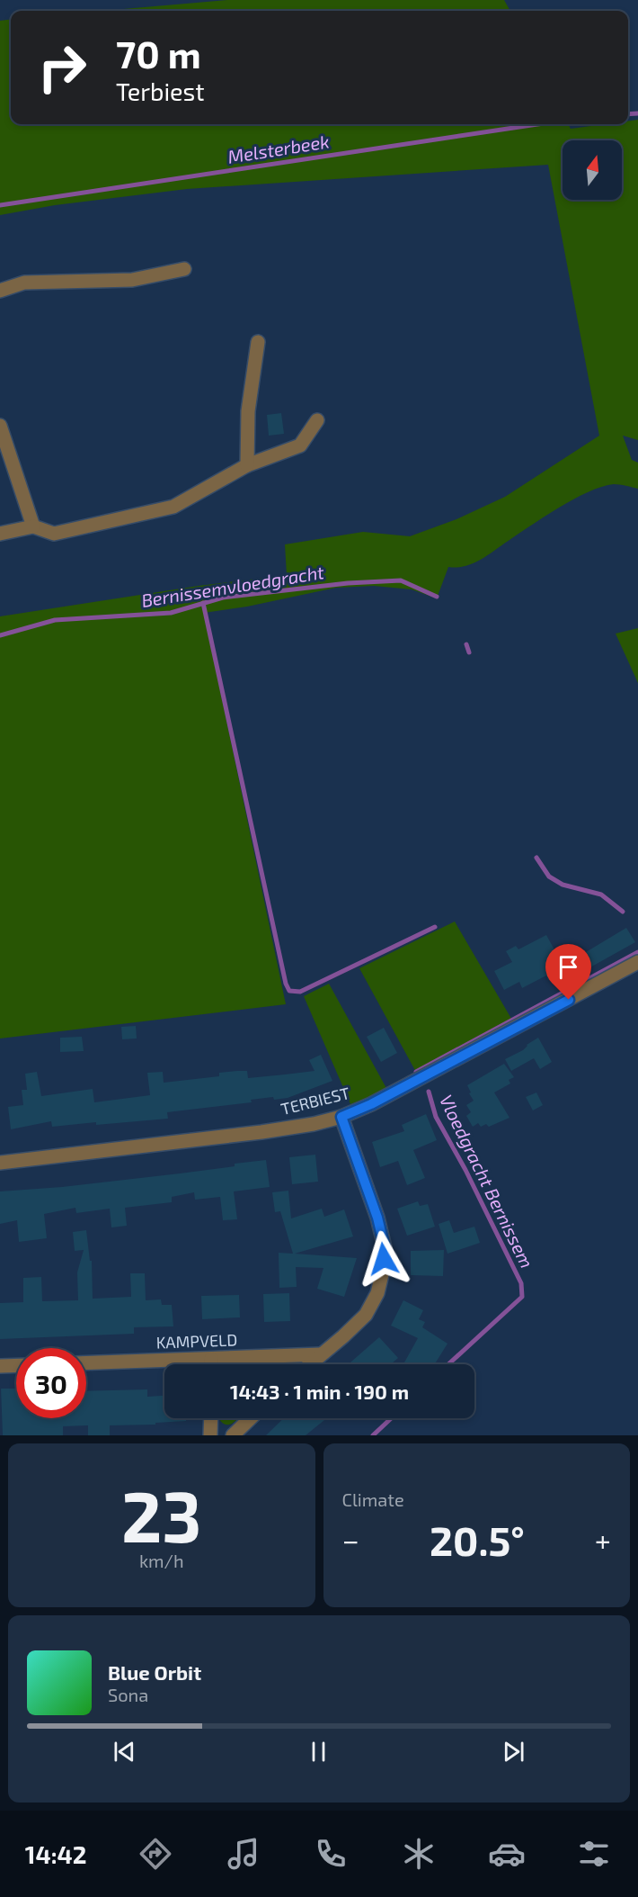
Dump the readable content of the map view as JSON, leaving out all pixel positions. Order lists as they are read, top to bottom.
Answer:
{
  "streets": {
    "street": ["TERBIEST", "KAMPVELD"]
  },
  "water": ["Melsterbeek", "Bernissemvloedgracht", "Vloedgracht Bernissem"],
  "north": "top",
  "page": {
    "turn": ["70 m", "Terbiest"],
    "limit": "30",
    "trip": "14:43 · 1 min · 190 m",
    "tile": [
      ["23", "km/h"],
      "Climate"
    ],
    "heat": ["−", "20.5°", "+"],
    "song": ["Blue Orbit", "Sona"],
    "tabs": "14:42"
  }
}
